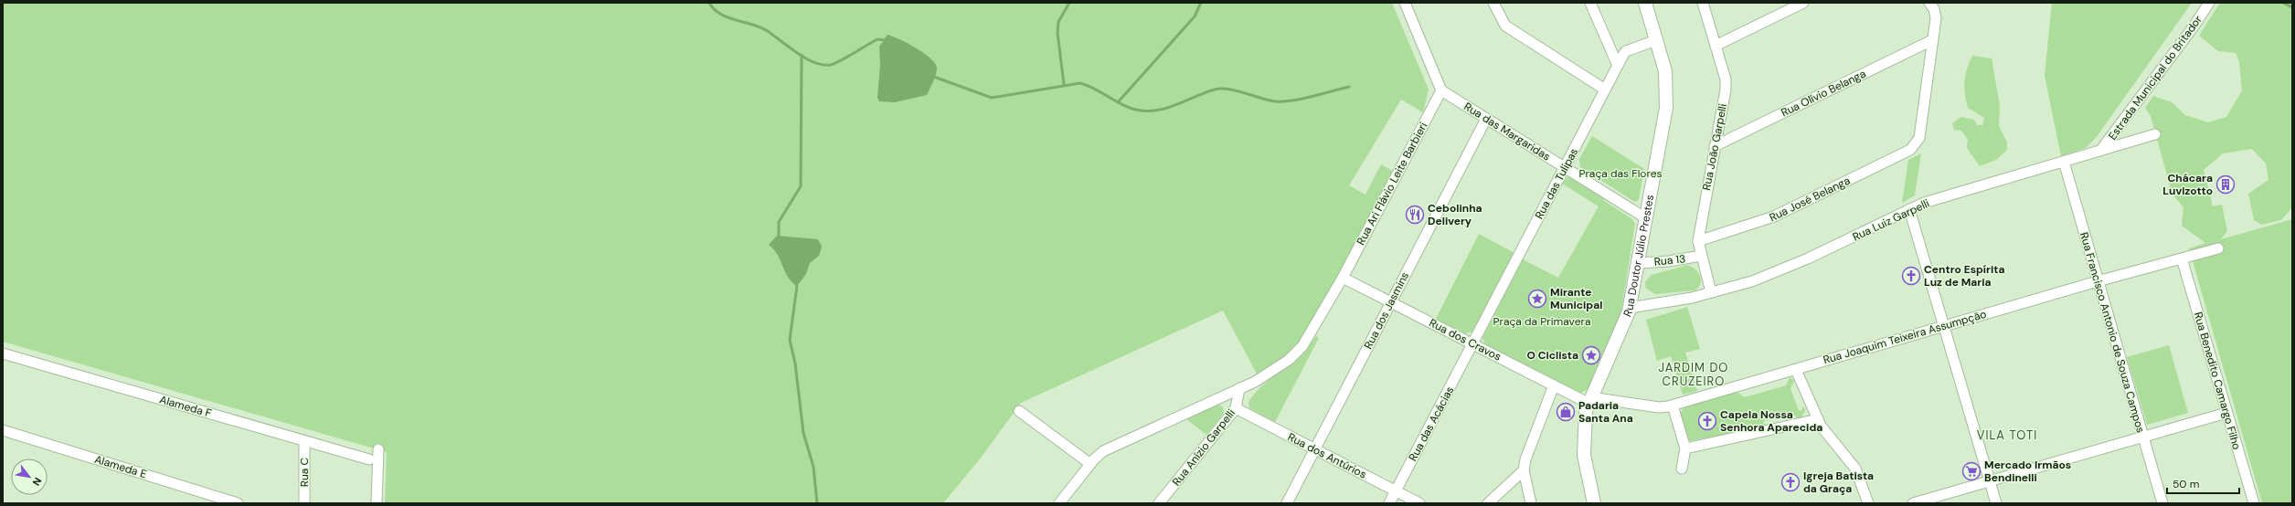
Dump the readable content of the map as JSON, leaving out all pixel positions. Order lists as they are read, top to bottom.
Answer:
{
  "streets": {
    "street": [
      "Estrada Municipal do Britador",
      "Rua Olívio Belanga",
      "Rua das Margaridas",
      "Rua João Garpelli",
      "Rua Ari Flávio Leite Barbieri",
      "Rua das Tulipas",
      "Rua José Belanga",
      "Rua Luiz Garpelli",
      "Rua Doutor Júlio Prestes",
      "Rua 13",
      "Rua dos Jasmins",
      "Rua Francisco Antonio de Souza Campos",
      "Rua Joaquim Teixeira Assumpção",
      "Rua dos Cravos",
      "Rua Benedito Camargo Filho",
      "Alameda F",
      "Rua das Acácias",
      "Rua Anízio Garpelli",
      "Rua dos Antúrios",
      "Alameda E",
      "Rua C"
    ]
  },
  "crossings": [
    ["Estrada Municipal do Britador", "Rua Luiz Garpelli"],
    ["Rua Olívio Belanga", "Rua João Garpelli"],
    ["Rua Olívio Belanga", "Rua José Belanga"],
    ["Rua das Margaridas", "Rua Ari Flávio Leite Barbieri"],
    ["Rua das Margaridas", "Rua das Tulipas"],
    ["Rua das Margaridas", "Rua Doutor Júlio Prestes"],
    ["Rua das Margaridas", "Rua dos Jasmins"],
    ["Rua João Garpelli", "Rua José Belanga"],
    ["Rua João Garpelli", "Rua Luiz Garpelli"],
    ["Rua João Garpelli", "Rua 13"],
    ["Rua Ari Flávio Leite Barbieri", "Rua dos Cravos"],
    ["Rua Ari Flávio Leite Barbieri", "Rua Anízio Garpelli"],
    ["Rua das Tulipas", "Rua dos Cravos"],
    ["Rua das Tulipas", "Rua das Acácias"],
    ["Rua Luiz Garpelli", "Rua Doutor Júlio Prestes"],
    ["Rua Luiz Garpelli", "Rua Francisco Antonio de Souza Campos"],
    ["Rua Doutor Júlio Prestes", "Rua 13"],
    ["Rua Doutor Júlio Prestes", "Rua Joaquim Teixeira Assumpção"],
    ["Rua Doutor Júlio Prestes", "Rua dos Cravos"],
    ["Rua dos Jasmins", "Rua dos Cravos"],
    ["Rua dos Jasmins", "Rua dos Antúrios"],
    ["Rua Francisco Antonio de Souza Campos", "Rua Joaquim Teixeira Assumpção"],
    ["Rua Joaquim Teixeira Assumpção", "Rua dos Cravos"],
    ["Rua Joaquim Teixeira Assumpção", "Rua Benedito Camargo Filho"],
    ["Rua dos Cravos", "Rua das Acácias"],
    ["Alameda F", "Rua C"],
    ["Rua das Acácias", "Rua dos Antúrios"],
    ["Rua Anízio Garpelli", "Rua dos Antúrios"]
  ],
  "districts": ["JARDIM DO CRUZEIRO", "VILA TOTI"],
  "parks": ["Praça das Flores", "Praça da Primavera"],
  "places": {
    "building": ["Chácara Luvizotto"],
    "restaurant": ["Cebolinha Delivery"],
    "church": ["Centro Espírita Luz de Maria", "Capela Nossa Senhora Aparecida", "Igreja Batista da Graça"],
    "place": ["Mirante Municipal", "O Ciclista"],
    "shop": ["Padaria Santa Ana"],
    "supermarket": ["Mercado Irmãos Bendinelli"]
  },
  "scale_bar": "50 m",
  "north": "bottom right"
}
